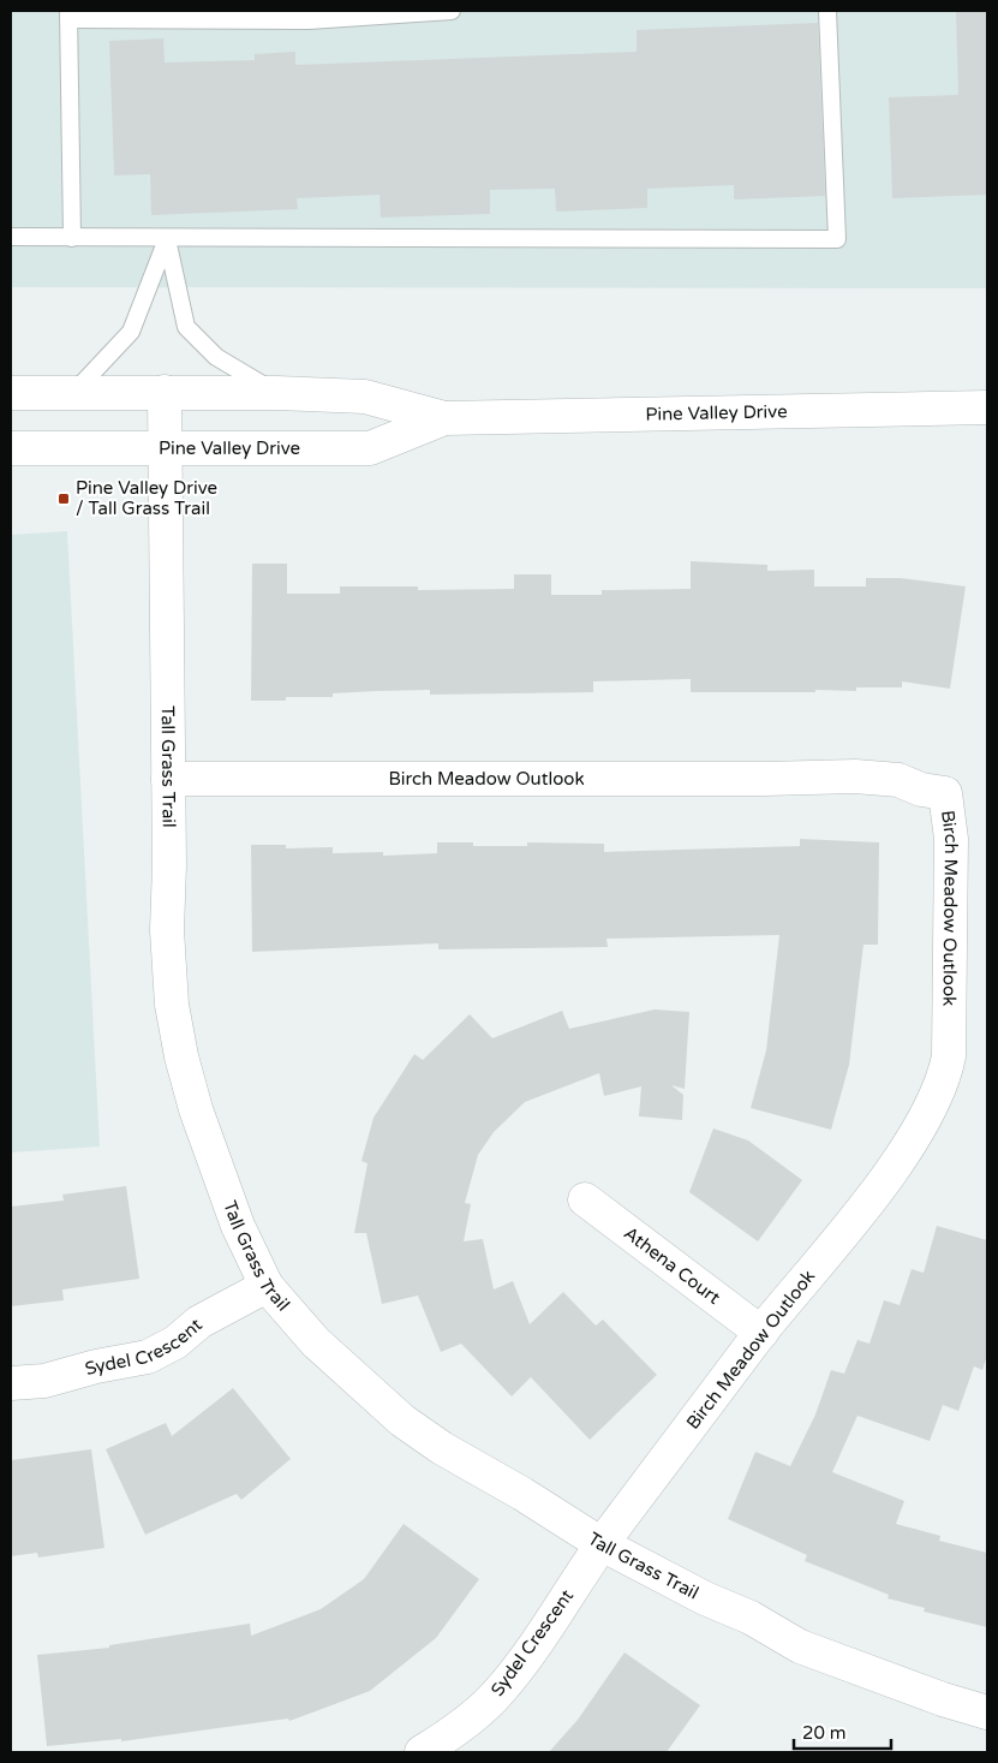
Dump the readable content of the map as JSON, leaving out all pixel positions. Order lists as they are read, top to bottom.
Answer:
{
  "streets": {
    "street": [
      "Pine Valley Drive",
      "Tall Grass Trail",
      "Birch Meadow Outlook",
      "Athena Court",
      "Sydel Crescent"
    ]
  },
  "crossings": [
    ["Pine Valley Drive", "Tall Grass Trail"],
    ["Tall Grass Trail", "Birch Meadow Outlook"],
    ["Tall Grass Trail", "Sydel Crescent"],
    ["Birch Meadow Outlook", "Athena Court"],
    ["Birch Meadow Outlook", "Sydel Crescent"]
  ],
  "places": {
    "transit": ["Pine Valley Drive / Tall Grass Trail"]
  },
  "scale_bar": "20 m"
}
